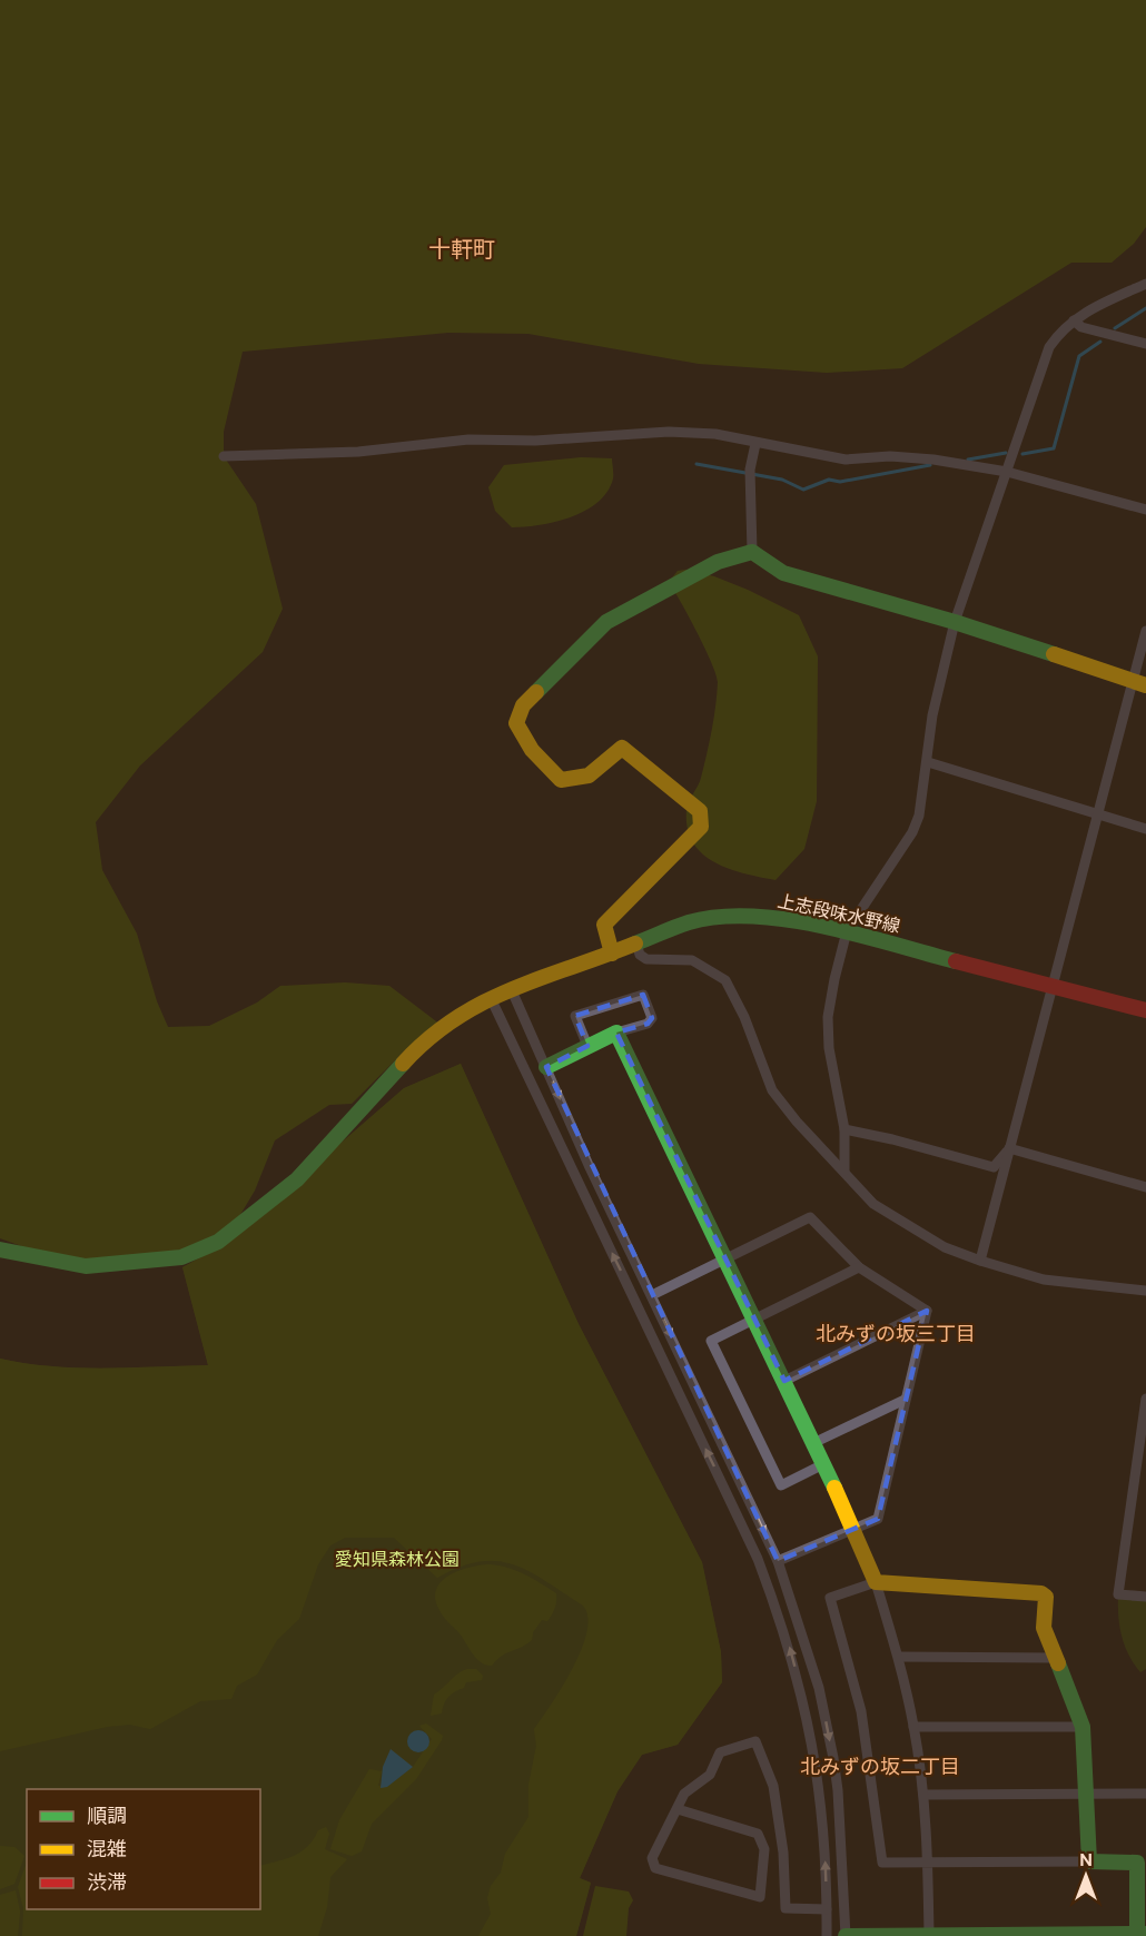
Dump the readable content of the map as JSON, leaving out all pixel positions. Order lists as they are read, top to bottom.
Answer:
{
  "streets": {
    "street": ["上志段味水野線"]
  },
  "districts": ["十軒町", "北みずの坂三丁目", "北みずの坂二丁目"],
  "parks": ["愛知県森林公園"],
  "legend": ["順調", "混雑", "渋滞"],
  "north": "top"
}
